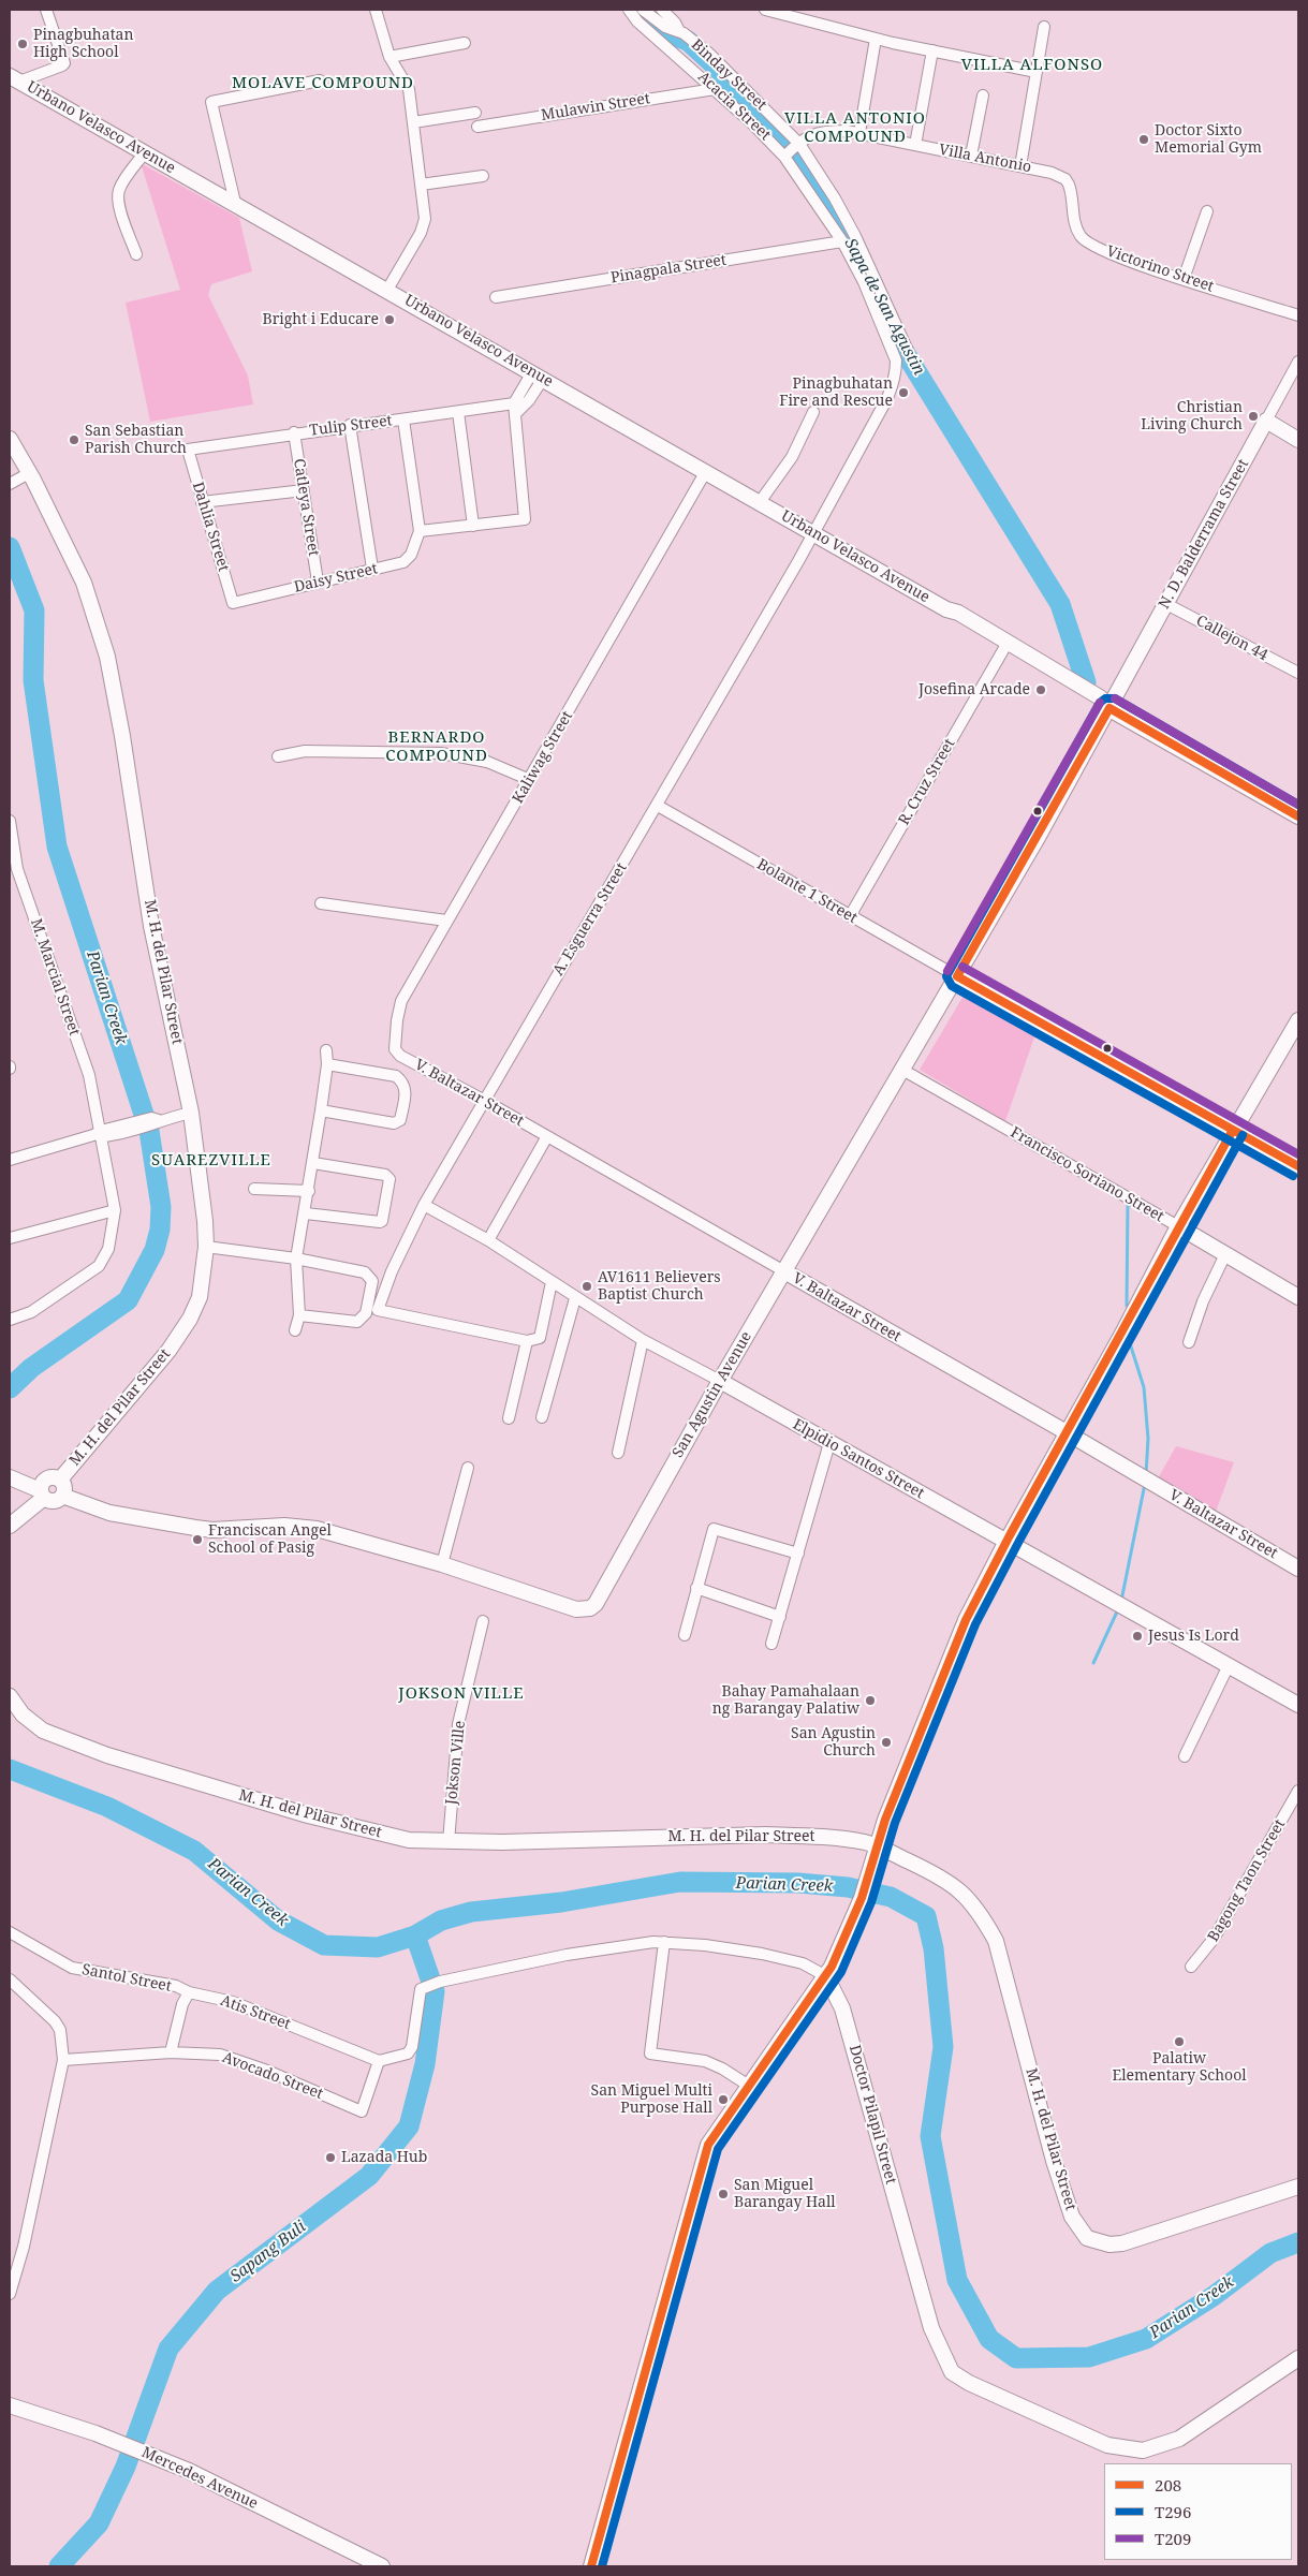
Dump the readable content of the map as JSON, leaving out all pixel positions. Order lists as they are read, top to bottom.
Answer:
{
  "streets": {
    "street": [
      "Binday Street",
      "Acacia Street",
      "Mulawin Street",
      "Urbano Velasco Avenue",
      "Villa Antonio",
      "Pinagpala Street",
      "Victorino Street",
      "Tulip Street",
      "Catleya Street",
      "Dahlia Street",
      "N. D. Balderrama Street",
      "Daisy Street",
      "Callejon 44",
      "Kaliwag Street",
      "R. Cruz Street",
      "Bolante 1 Street",
      "A. Esguerra Street",
      "M. H. del Pilar Street",
      "M. Marcial Street",
      "V. Baltazar Street",
      "Francisco Soriano Street",
      "San Agustin Avenue",
      "Elpidio Santos Street",
      "Jokson Ville",
      "Bagong Taon Street",
      "Santol Street",
      "Atis Street",
      "Avocado Street",
      "Doctor Pilapil Street",
      "Mercedes Avenue"
    ]
  },
  "crossings": [
    ["Binday Street", "Acacia Street"],
    ["Binday Street", "Villa Antonio"],
    ["Acacia Street", "Mulawin Street"],
    ["Acacia Street", "Urbano Velasco Avenue"],
    ["Acacia Street", "Villa Antonio"],
    ["Acacia Street", "Pinagpala Street"],
    ["Acacia Street", "A. Esguerra Street"],
    ["Urbano Velasco Avenue", "N. D. Balderrama Street"],
    ["Urbano Velasco Avenue", "Kaliwag Street"],
    ["Urbano Velasco Avenue", "R. Cruz Street"],
    ["Urbano Velasco Avenue", "A. Esguerra Street"],
    ["Urbano Velasco Avenue", "San Agustin Avenue"],
    ["Villa Antonio", "Victorino Street"],
    ["Tulip Street", "Catleya Street"],
    ["Tulip Street", "Dahlia Street"],
    ["Catleya Street", "Daisy Street"],
    ["Dahlia Street", "Daisy Street"],
    ["N. D. Balderrama Street", "Callejon 44"],
    ["N. D. Balderrama Street", "San Agustin Avenue"],
    ["Kaliwag Street", "V. Baltazar Street"],
    ["R. Cruz Street", "Bolante 1 Street"],
    ["Bolante 1 Street", "A. Esguerra Street"],
    ["Bolante 1 Street", "San Agustin Avenue"],
    ["A. Esguerra Street", "V. Baltazar Street"],
    ["A. Esguerra Street", "Elpidio Santos Street"],
    ["M. H. del Pilar Street", "San Agustin Avenue"],
    ["M. H. del Pilar Street", "Jokson Ville"],
    ["V. Baltazar Street", "San Agustin Avenue"],
    ["Francisco Soriano Street", "San Agustin Avenue"],
    ["San Agustin Avenue", "Elpidio Santos Street"],
    ["Santol Street", "Atis Street"],
    ["Atis Street", "Avocado Street"]
  ],
  "districts": [
    "VILLA ALFONSO",
    "MOLAVE COMPOUND",
    "VILLA ANTONIO COMPOUND",
    "BERNARDO COMPOUND",
    "SUAREZVILLE",
    "JOKSON VILLE"
  ],
  "water": ["Sapa de San Agustin", "Parian Creek", "Sapang Buli"],
  "places": [
    "Pinagbuhatan High School",
    "Doctor Sixto Memorial Gym",
    "Bright i Educare",
    "Pinagbuhatan Fire and Rescue",
    "Christian Living Church",
    "San Sebastian Parish Church",
    "Josefina Arcade",
    "AV1611 Believers Baptist Church",
    "Franciscan Angel School of Pasig",
    "Jesus Is Lord",
    "Bahay Pamahalaan ng Barangay Palatiw",
    "San Agustin Church",
    "Palatiw Elementary School",
    "San Miguel Multi Purpose Hall",
    "Lazada Hub",
    "San Miguel Barangay Hall"
  ],
  "lines": ["transit line T296", "transit line T209", "transit line 208"],
  "legend": ["208", "T296", "T209"]
}
